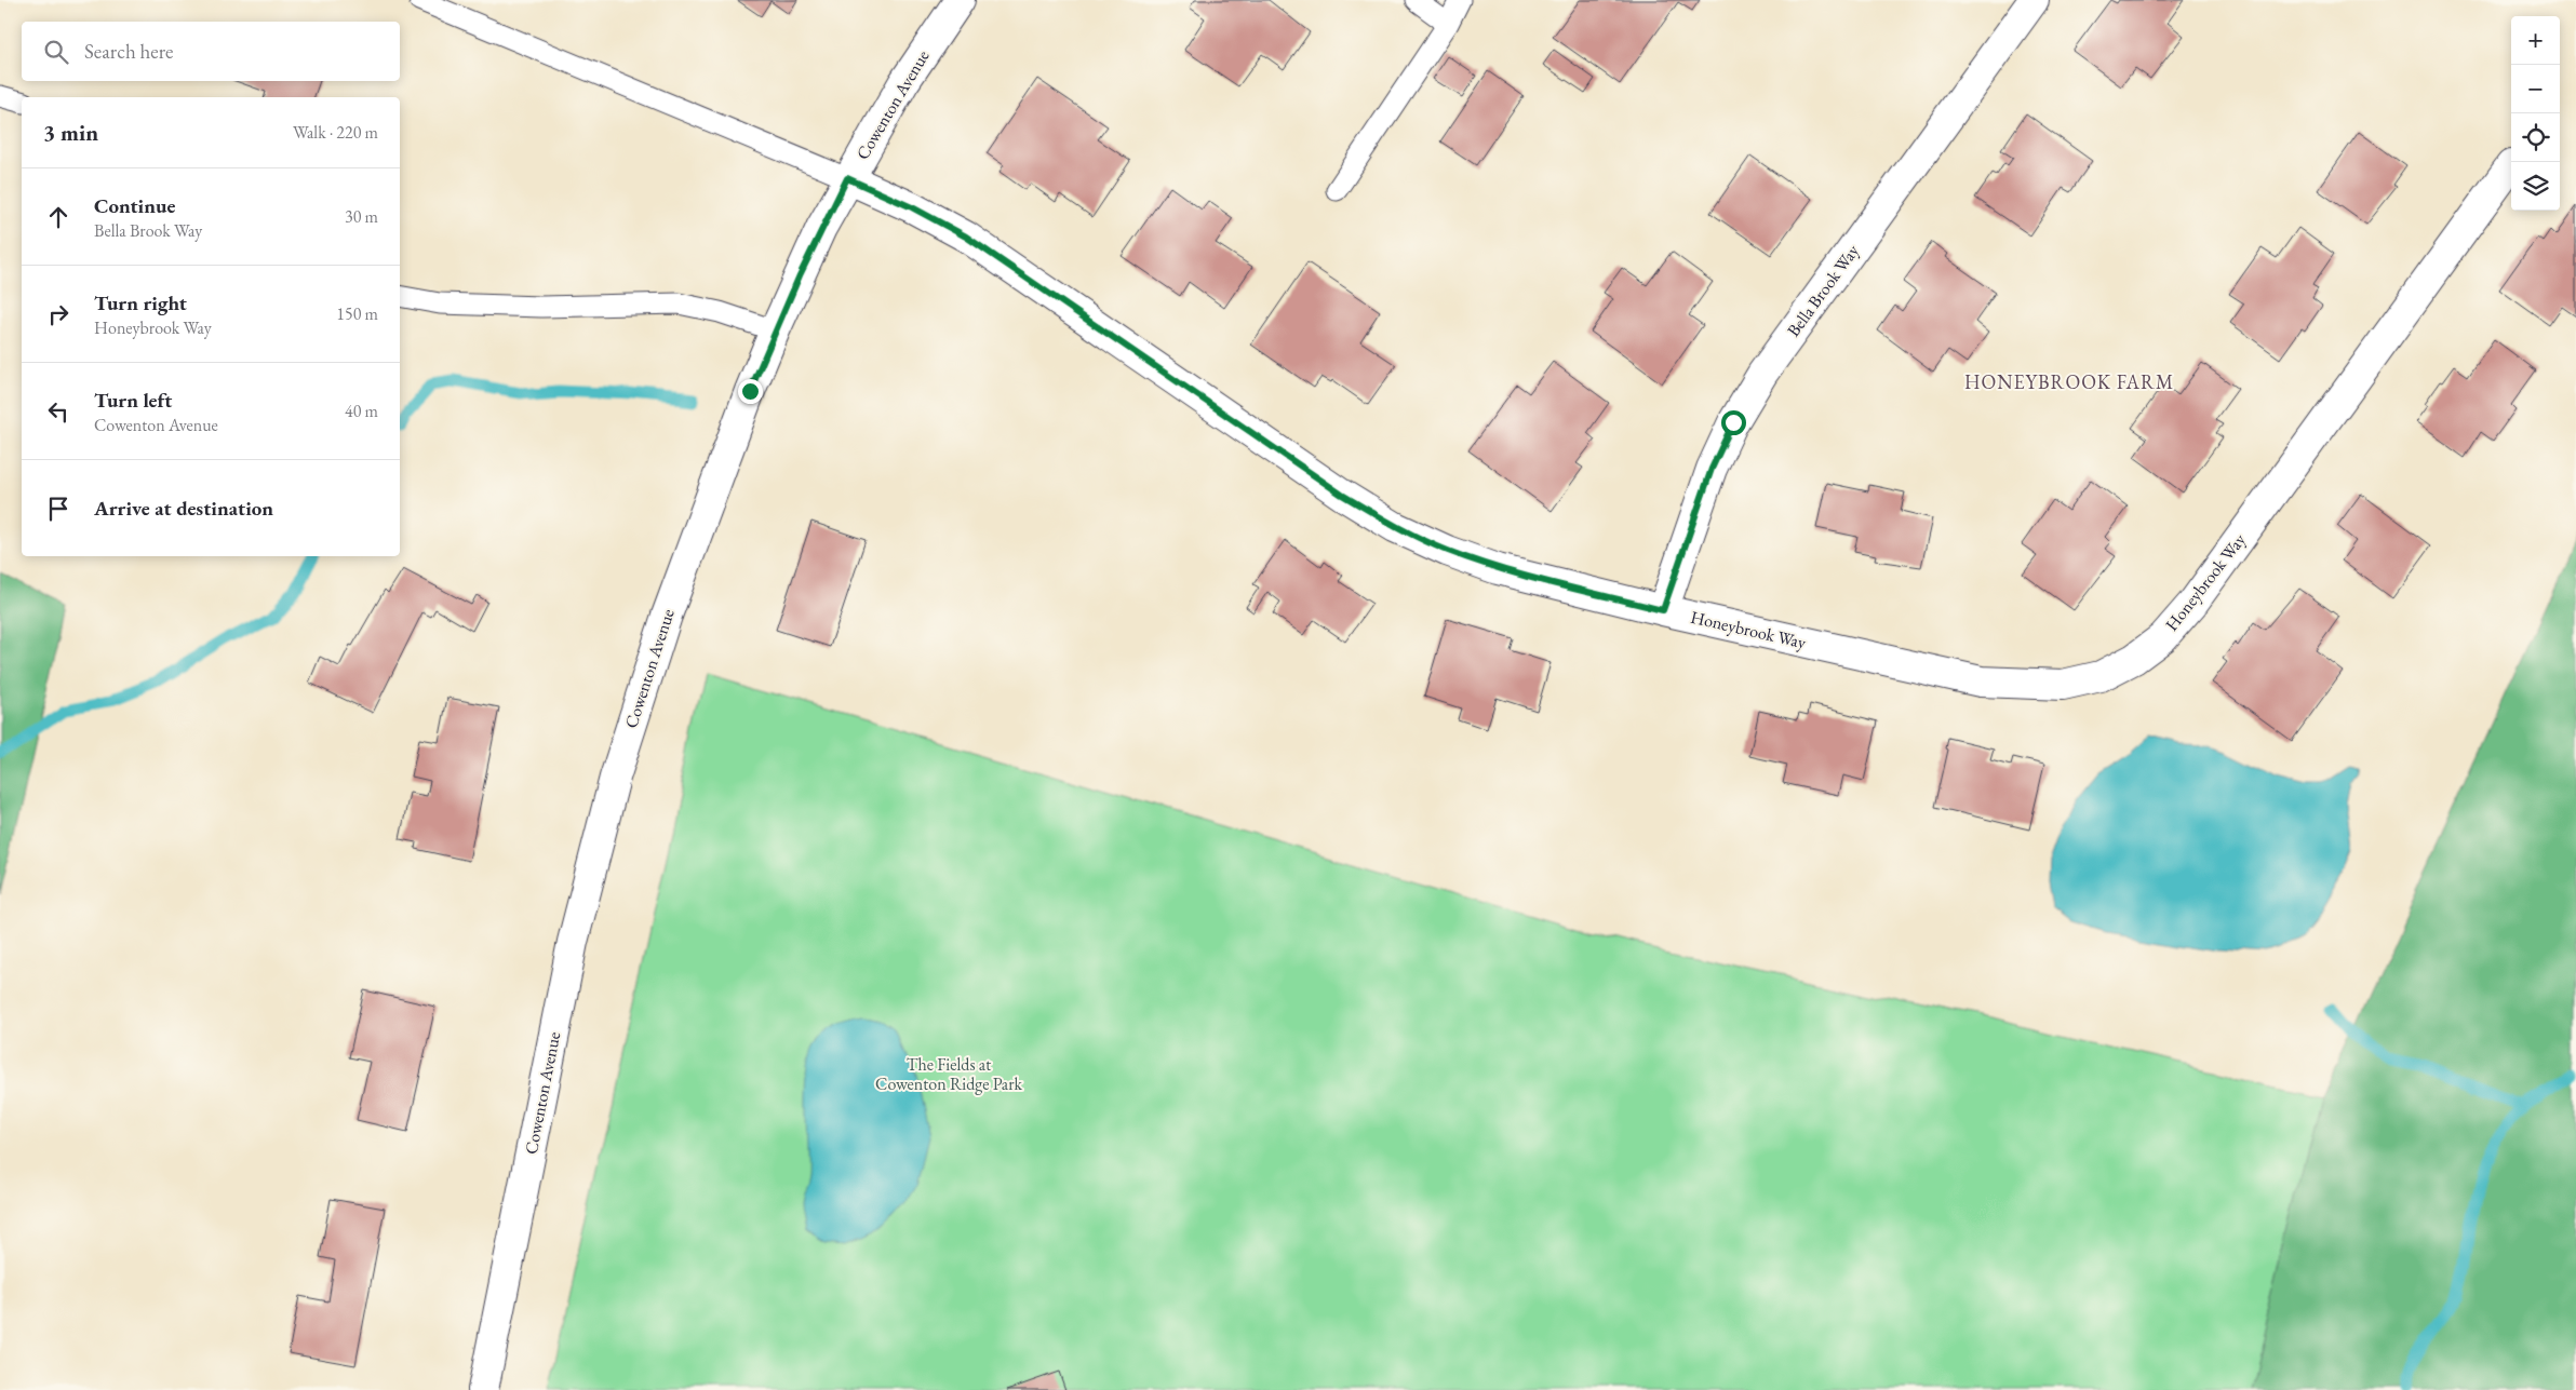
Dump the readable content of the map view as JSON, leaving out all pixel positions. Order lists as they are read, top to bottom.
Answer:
{
  "streets": {
    "street": ["Cowenton Avenue", "Bella Brook Way", "Honeybrook Way"]
  },
  "crossings": [
    ["Cowenton Avenue", "Honeybrook Way"],
    ["Bella Brook Way", "Honeybrook Way"]
  ],
  "districts": ["HONEYBROOK FARM"],
  "parks": ["The Fields at Cowenton Ridge Park"],
  "page": {
    "map_buttons": ["+", "−"],
    "search": "Search here",
    "heading": ["3 min", "Walk · 220 m"],
    "list": [
      ["Continue", "Bella Brook Way", "30 m"],
      ["Turn right", "Honeybrook Way", "150 m"],
      ["Turn left", "Cowenton Avenue", "40 m"],
      "Arrive at destination"
    ]
  }
}
